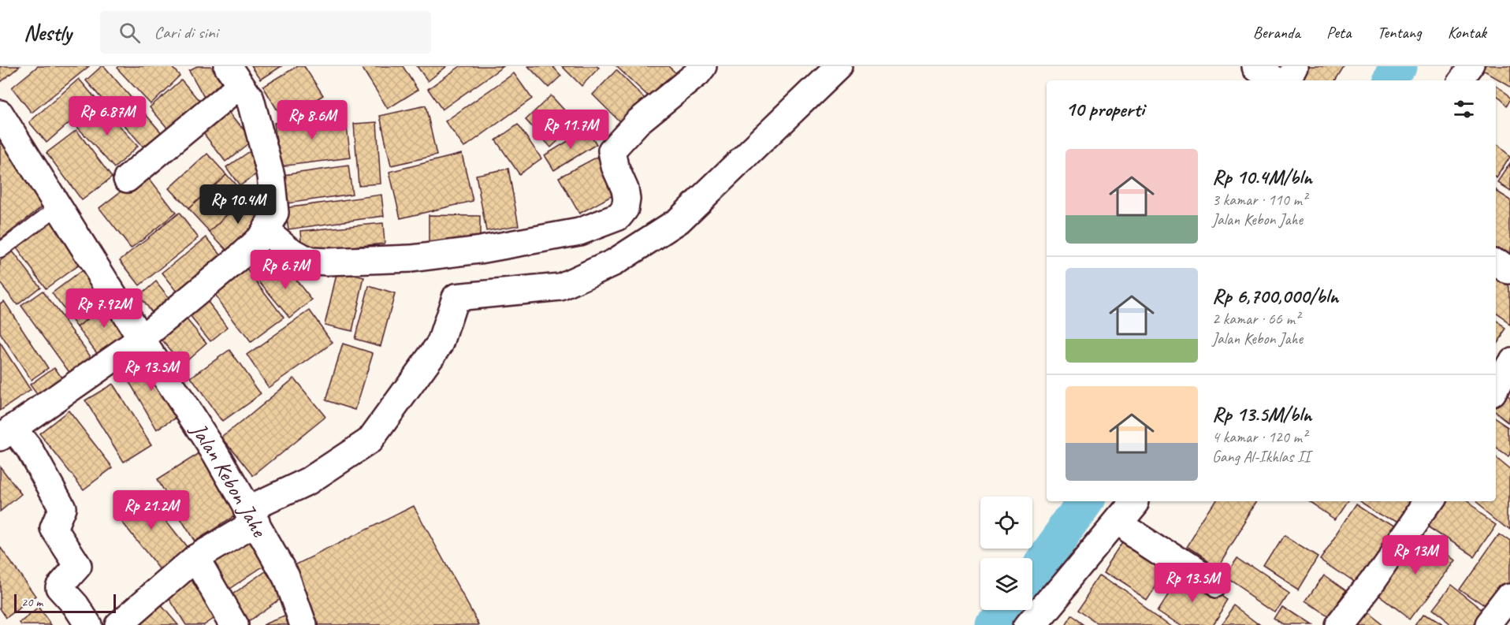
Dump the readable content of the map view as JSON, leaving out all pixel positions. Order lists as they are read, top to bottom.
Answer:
{
  "streets": {
    "street": ["Jalan Kebon Jahe"]
  },
  "scale_bar": "20 m",
  "page": {
    "header": "Nestly",
    "search": "Cari di sini",
    "nav": [
      "Beranda",
      "Peta",
      "Tentang",
      "Kontak"
    ],
    "heading": "10 properti",
    "price": [
      "Rp 6.87M",
      "Rp 8.6M",
      "Rp 11.7M",
      "Rp 10.4M",
      "Rp 6.7M",
      "Rp 7.92M",
      "Rp 13.5M",
      "Rp 21.2M",
      "Rp 13M",
      "Rp 13.5M"
    ],
    "list": [
      {
        "name": "Rp 10.4M/bln",
        "note": "3 kamar · 110 m² · Jalan Kebon Jahe"
      },
      {
        "name": "Rp 6,700,000/bln",
        "note": "2 kamar · 66 m² · Jalan Kebon Jahe"
      },
      {
        "name": "Rp 13.5M/bln",
        "note": "4 kamar · 120 m² · Gang Al-Ikhlas II"
      }
    ],
    "scale": "20 m"
  }
}
